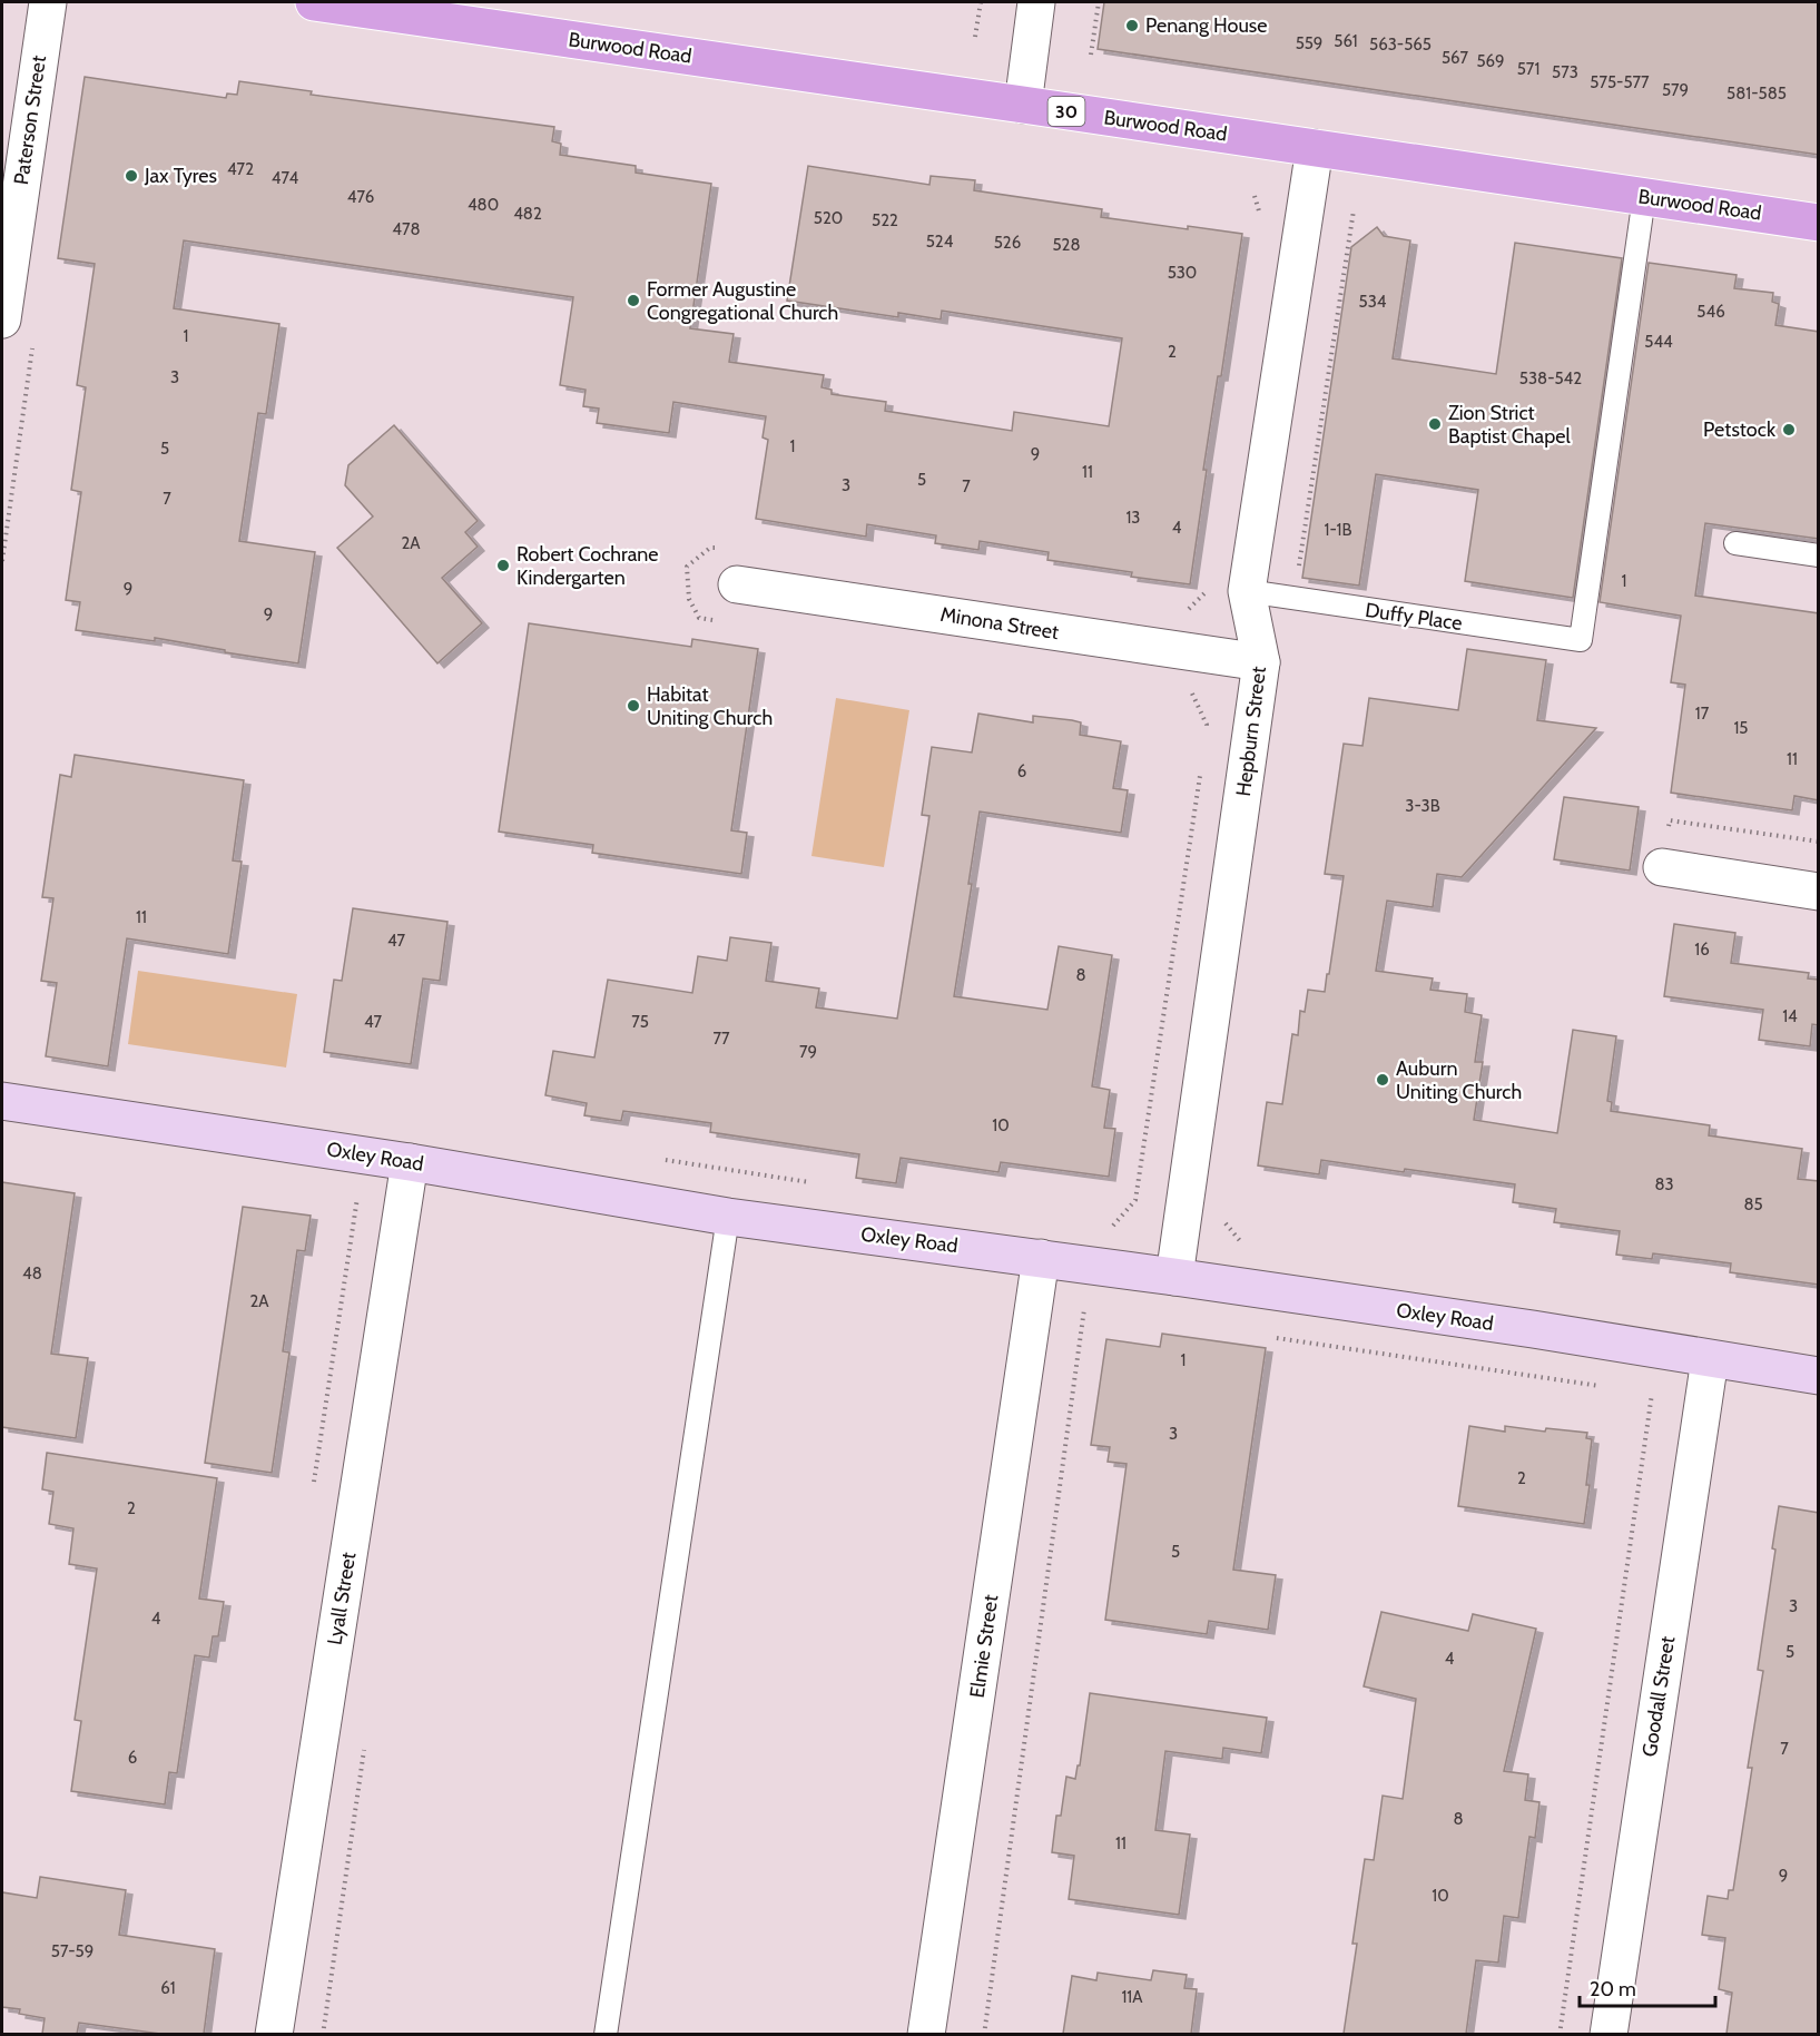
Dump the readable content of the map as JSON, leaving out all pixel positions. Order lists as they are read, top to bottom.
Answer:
{
  "streets": {
    "main road": ["Burwood Road", "30"],
    "street": [
      "Paterson Street",
      "Minona Street",
      "Hepburn Street",
      "Oxley Road",
      "Lyall Street",
      "Elmie Street",
      "Goodall Street"
    ],
    "lane": ["Duffy Place"]
  },
  "crossings": [
    ["Burwood Road", "Duffy Place"],
    ["Burwood Road", "Hepburn Street"],
    ["Duffy Place", "Hepburn Street"],
    ["Minona Street", "Hepburn Street"],
    ["Hepburn Street", "Oxley Road"],
    ["Oxley Road", "Lyall Street"],
    ["Oxley Road", "Elmie Street"],
    ["Oxley Road", "Goodall Street"]
  ],
  "places": [
    "Penang House",
    "Jax Tyres",
    "Former Augustine Congregational Church",
    "Zion Strict Baptist Chapel",
    "Petstock",
    "Robert Cochrane Kindergarten",
    "Habitat Uniting Church",
    "Auburn Uniting Church"
  ],
  "house_numbers": [
    "561",
    "559",
    "563-565",
    "567",
    "569",
    "571",
    "573",
    "575-577",
    "579",
    "581-585",
    "472",
    "474",
    "476",
    "480",
    "482",
    "520",
    "522",
    "478",
    "524",
    "526",
    "528",
    "530",
    "534",
    "546",
    "1",
    "544",
    "2",
    "3",
    "538-542",
    "1",
    "5",
    "9",
    "11",
    "5",
    "3",
    "7",
    "7",
    "13",
    "4",
    "1-1B",
    "2A",
    "1",
    "9",
    "9",
    "17",
    "15",
    "11",
    "6",
    "3-3B",
    "11",
    "47",
    "16",
    "8",
    "14",
    "47",
    "75",
    "77",
    "79",
    "10",
    "83",
    "85",
    "48",
    "2A",
    "1",
    "3",
    "2",
    "2",
    "5",
    "3",
    "4",
    "5",
    "4",
    "7",
    "6",
    "8",
    "11",
    "9",
    "10",
    "57-59",
    "61",
    "11A"
  ],
  "scale_bar": "20 m"
}
